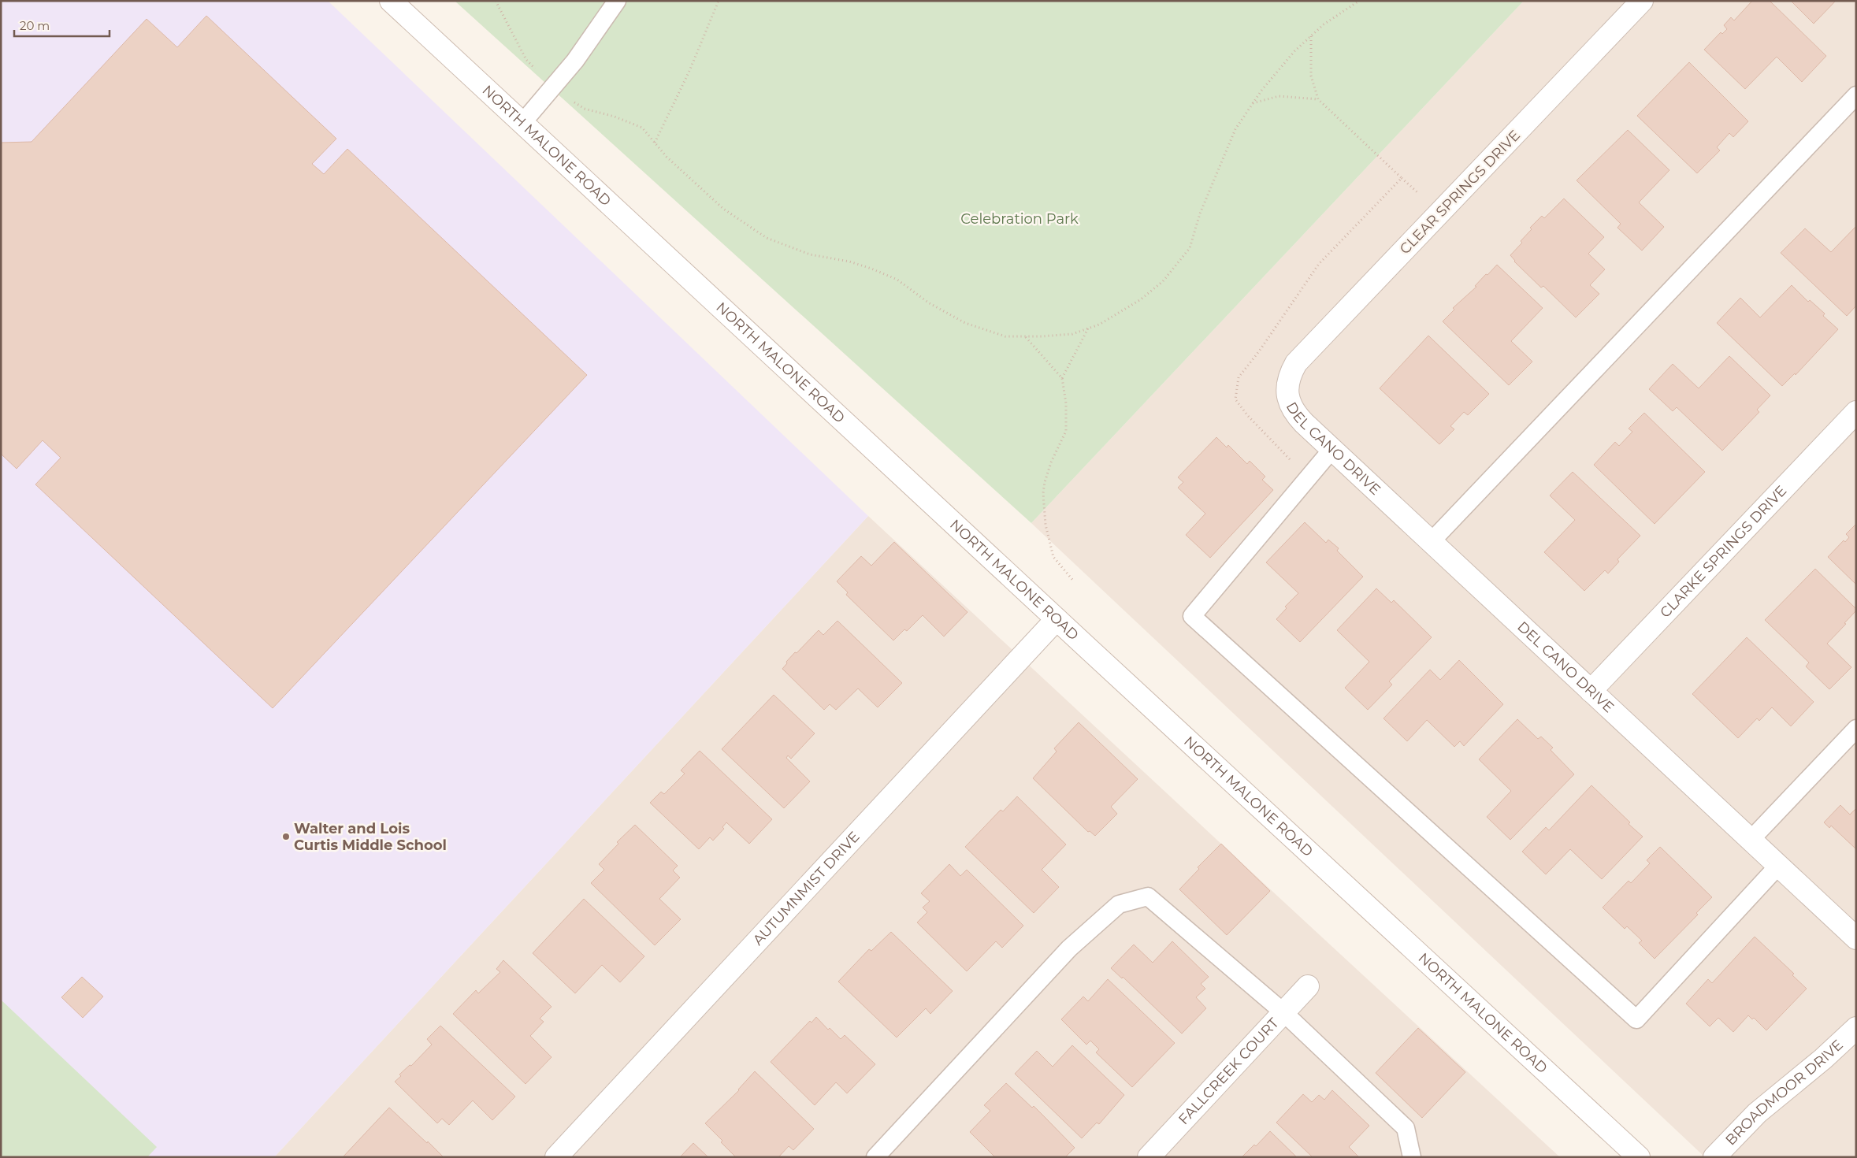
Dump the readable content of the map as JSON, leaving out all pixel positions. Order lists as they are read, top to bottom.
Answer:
{
  "streets": {
    "street": [
      "NORTH MALONE ROAD",
      "CLEAR SPRINGS DRIVE",
      "DEL CANO DRIVE",
      "CLARKE SPRINGS DRIVE",
      "AUTUMNMIST DRIVE",
      "FALLCREEK COURT",
      "BROADMOOR DRIVE"
    ]
  },
  "crossings": [
    ["NORTH MALONE ROAD", "AUTUMNMIST DRIVE"],
    ["CLEAR SPRINGS DRIVE", "DEL CANO DRIVE"],
    ["DEL CANO DRIVE", "CLARKE SPRINGS DRIVE"]
  ],
  "parks": ["Celebration Park"],
  "places": ["Walter and Lois Curtis Middle School"],
  "scale_bar": "20 m"
}
